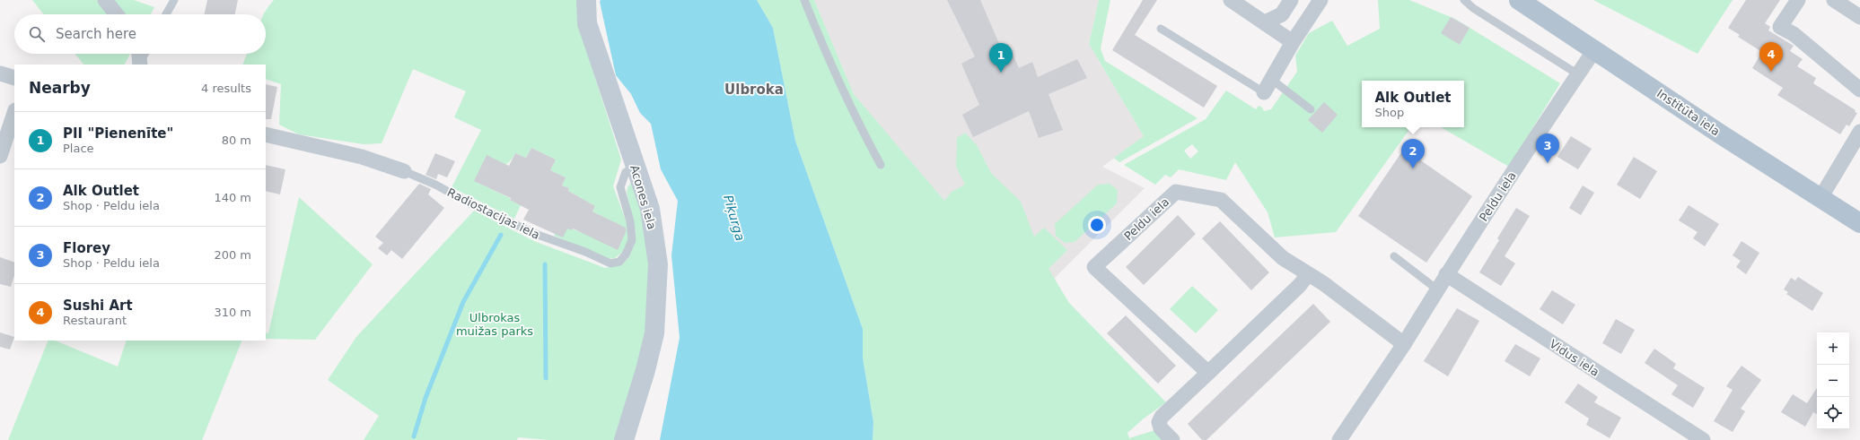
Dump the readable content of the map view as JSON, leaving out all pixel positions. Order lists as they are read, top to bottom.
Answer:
{
  "streets": {
    "main road": ["Institūta iela"],
    "street": [
      "Peldu iela",
      "Acones iela",
      "Radiostacijas iela",
      "Vidus iela"
    ]
  },
  "crossings": [
    ["Institūta iela", "Peldu iela"],
    ["Peldu iela", "Vidus iela"],
    ["Acones iela", "Radiostacijas iela"]
  ],
  "districts": ["Ulbroka"],
  "water": ["Piķurga"],
  "parks": ["Ulbrokas muižas parks"],
  "page": {
    "search": "Search here",
    "pins": [
      "4",
      "1",
      "3",
      "2"
    ],
    "heading": ["Nearby", "4 results"],
    "popup": ["Alk Outlet", "Shop"],
    "list": [
      {
        "mark": "1",
        "name": "PII \"Pienenīte\"",
        "note": "Place",
        "value": "80 m"
      },
      {
        "mark": "2",
        "name": "Alk Outlet",
        "note": "Shop · Peldu iela",
        "value": "140 m"
      },
      {
        "mark": "3",
        "name": "Florey",
        "note": "Shop · Peldu iela",
        "value": "200 m"
      },
      {
        "mark": "4",
        "name": "Sushi Art",
        "note": "Restaurant",
        "value": "310 m"
      }
    ],
    "map_buttons": ["+", "−"]
  }
}
